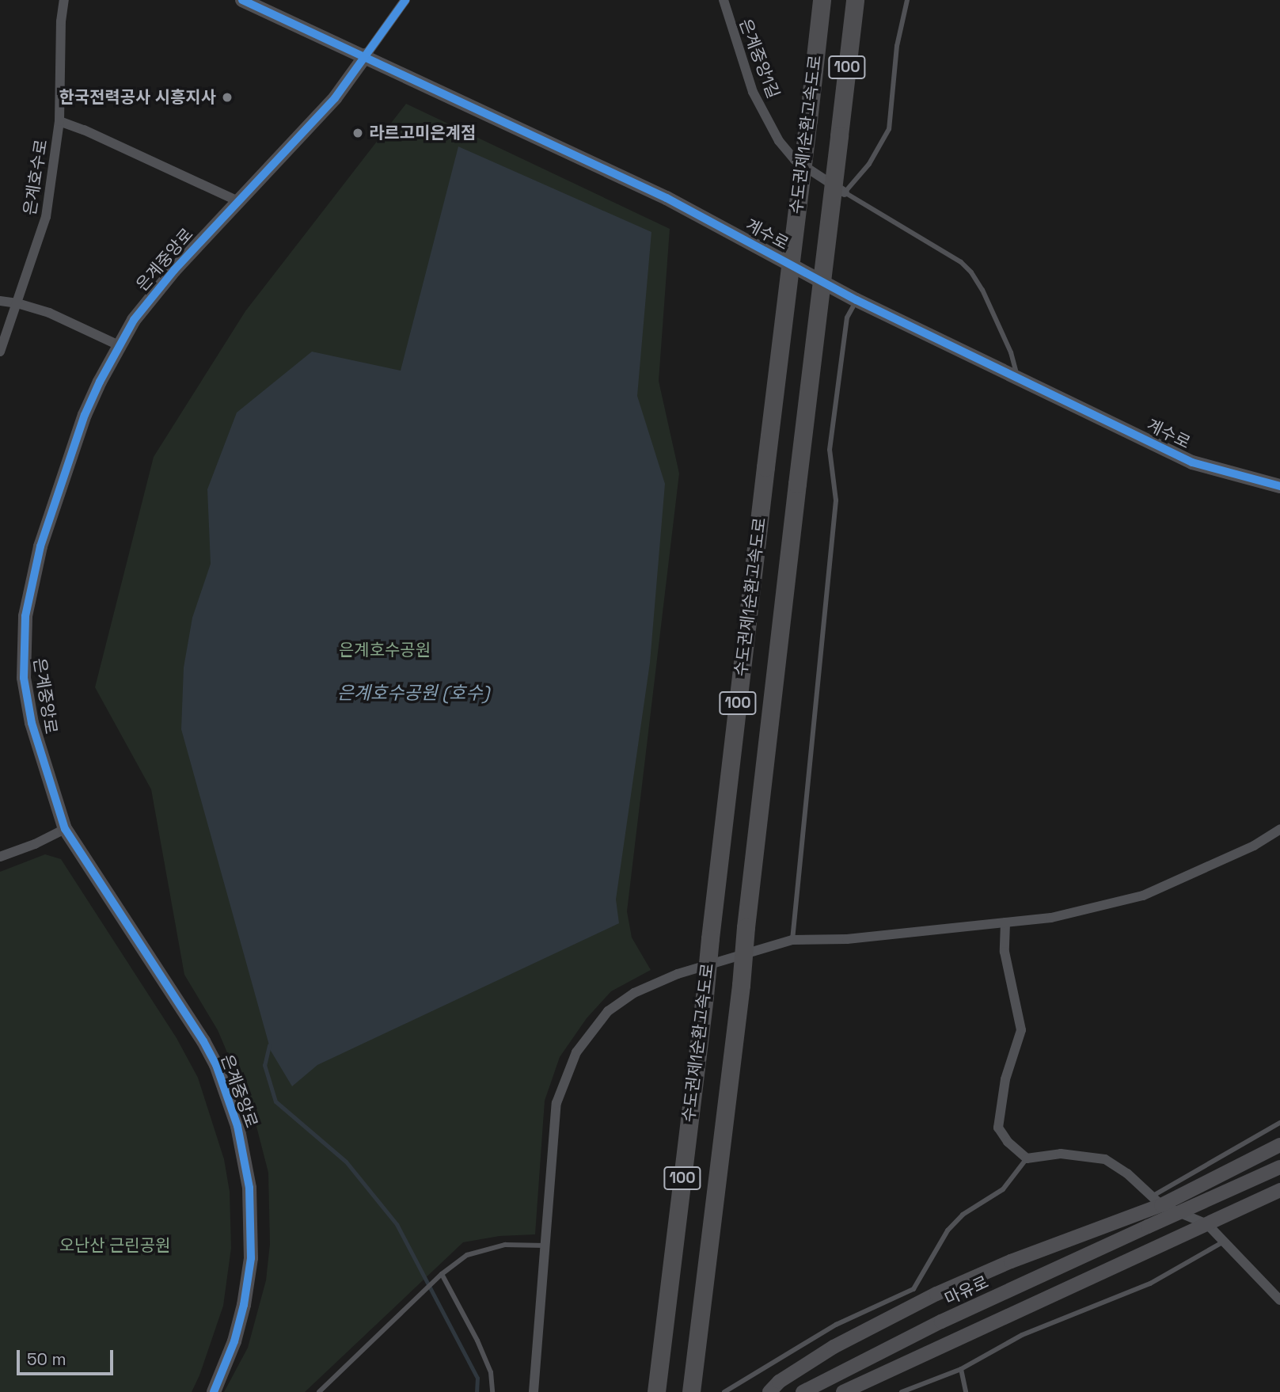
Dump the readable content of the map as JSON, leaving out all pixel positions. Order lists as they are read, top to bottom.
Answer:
{
  "streets": {
    "highway": ["100", "수도권제1순환고속도로"],
    "street": [
      "은계중앙1길",
      "은계호수로",
      "계수로",
      "은계중앙로",
      "마유로"
    ]
  },
  "crossings": [
    ["계수로", "은계중앙로"]
  ],
  "water": ["은계호수공원 (호수)"],
  "parks": ["은계호수공원", "오난산 근린공원"],
  "places": ["한국전력공사 시흥지사", "라르고미은계점"],
  "scale_bar": "50 m"
}
